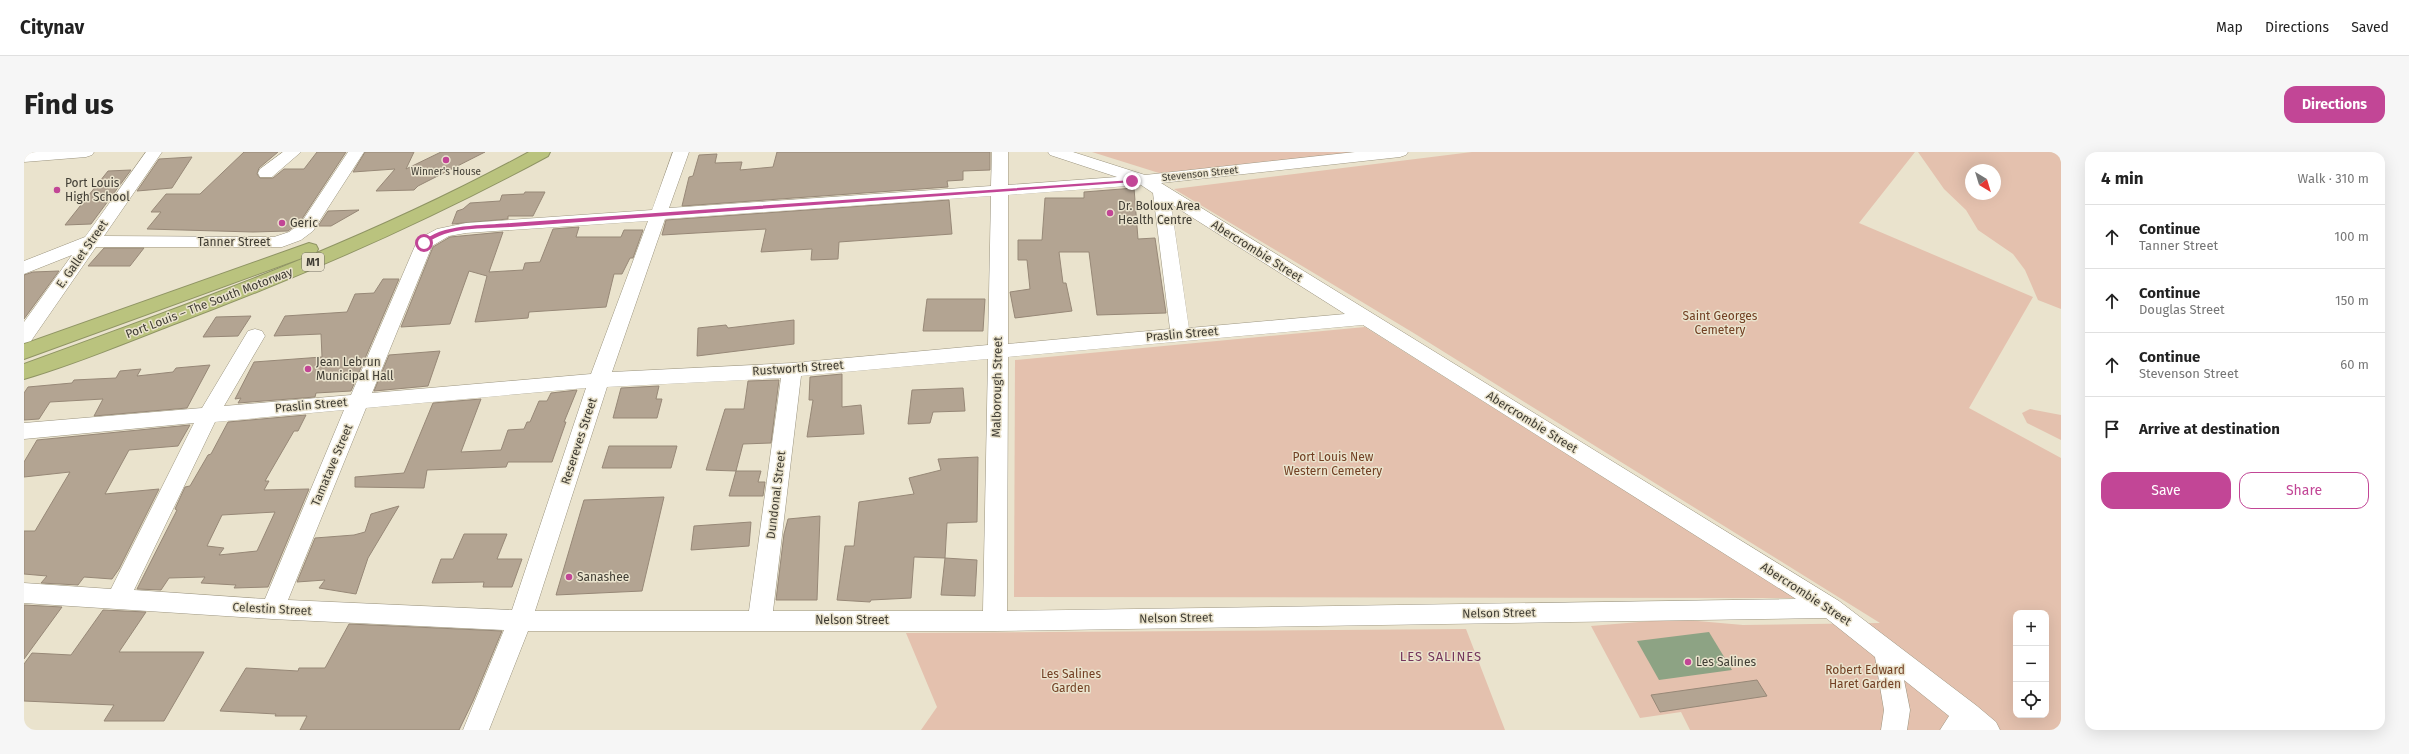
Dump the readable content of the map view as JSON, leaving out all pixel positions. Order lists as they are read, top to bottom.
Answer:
{
  "streets": {
    "highway": ["M1", "Port Louis – The South Motorway"],
    "street": [
      "Stevenson Street",
      "Tanner Street",
      "Abercrombie Street",
      "E. Gallet Street",
      "Praslin Street",
      "Rustworth Street",
      "Malborough Street",
      "Resereves Street",
      "Tamatave Street",
      "Dundonal Street",
      "Celestin Street",
      "Nelson Street"
    ]
  },
  "crossings": [
    ["Stevenson Street", "Abercrombie Street"],
    ["Stevenson Street", "Malborough Street"],
    ["Stevenson Street", "Resereves Street"],
    ["Stevenson Street", "Tamatave Street"],
    ["Tanner Street", "E. Gallet Street"],
    ["Abercrombie Street", "Praslin Street"],
    ["Abercrombie Street", "Nelson Street"],
    ["Praslin Street", "Rustworth Street"],
    ["Praslin Street", "Malborough Street"],
    ["Praslin Street", "Resereves Street"],
    ["Praslin Street", "Tamatave Street"],
    ["Rustworth Street", "Malborough Street"],
    ["Rustworth Street", "Resereves Street"],
    ["Rustworth Street", "Dundonal Street"],
    ["Malborough Street", "Nelson Street"],
    ["Resereves Street", "Tamatave Street"],
    ["Resereves Street", "Celestin Street"],
    ["Resereves Street", "Nelson Street"],
    ["Tamatave Street", "Celestin Street"],
    ["Dundonal Street", "Nelson Street"],
    ["Celestin Street", "Nelson Street"]
  ],
  "districts": ["LES SALINES"],
  "parks": [
    "Saint Georges Cemetery",
    "Port Louis New Western Cemetery",
    "Robert Edward Haret Garden",
    "Les Salines Garden"
  ],
  "places": [
    "Winner's House",
    "Port Louis High School",
    "Dr. Boloux Area Health Centre",
    "Geric",
    "Jean Lebrun Municipal Hall",
    "Sanashee",
    "Les Salines"
  ],
  "north": "bottom right",
  "page": {
    "header": "Citynav",
    "nav": ["Map", "Directions", "Saved"],
    "buttons": [
      "Directions",
      ["Save", "Share"]
    ],
    "title": "Find us",
    "heading": ["4 min", "Walk · 310 m"],
    "list": [
      ["Continue", "Tanner Street", "100 m"],
      ["Continue", "Douglas Street", "150 m"],
      ["Continue", "Stevenson Street", "60 m"],
      "Arrive at destination"
    ],
    "map_buttons": ["+", "−"]
  }
}
